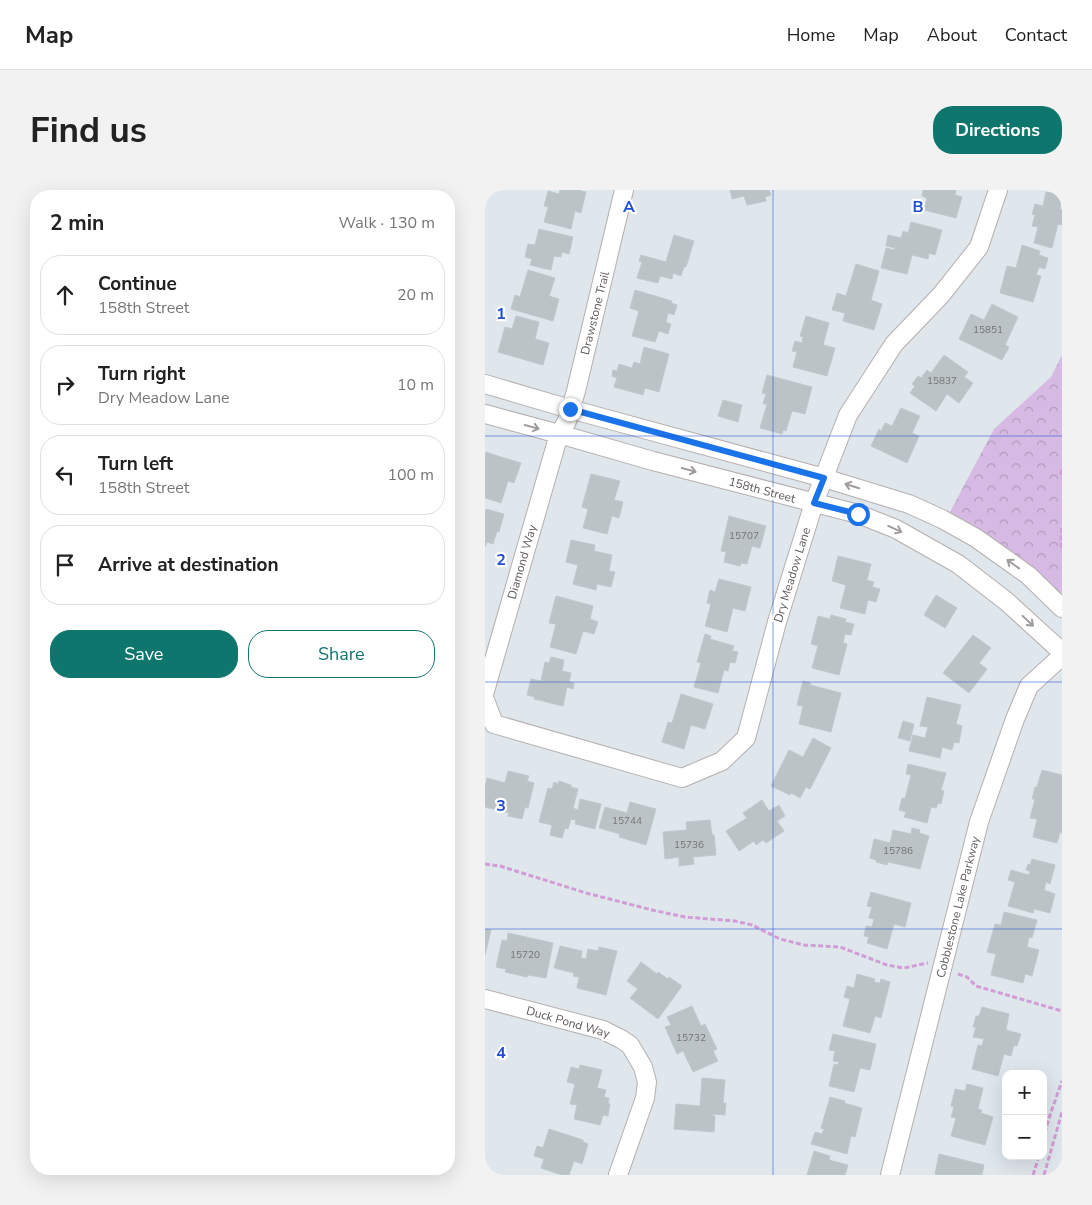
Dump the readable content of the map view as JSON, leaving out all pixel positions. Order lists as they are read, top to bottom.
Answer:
{
  "streets": {
    "street": [
      "Drawstone Trail",
      "158th Street",
      "Diamond Way",
      "Dry Meadow Lane",
      "Cobblestone Lake Parkway",
      "Duck Pond Way"
    ]
  },
  "crossings": [
    ["Drawstone Trail", "158th Street"],
    ["Drawstone Trail", "Diamond Way"],
    ["158th Street", "Diamond Way"],
    ["158th Street", "Dry Meadow Lane"],
    ["158th Street", "Cobblestone Lake Parkway"]
  ],
  "house_numbers": [
    "15851",
    "15837",
    "15707",
    "15744",
    "15736",
    "15786",
    "15720",
    "15732"
  ],
  "page": {
    "header": "Map",
    "nav": [
      "Home",
      "Map",
      "About",
      "Contact"
    ],
    "buttons": [
      "Directions",
      ["Save", "Share"]
    ],
    "title": "Find us",
    "heading": ["2 min", "Walk · 130 m"],
    "list": [
      ["Continue", "158th Street", "20 m"],
      ["Turn right", "Dry Meadow Lane", "10 m"],
      ["Turn left", "158th Street", "100 m"],
      "Arrive at destination"
    ],
    "map_buttons": ["+", "−"]
  },
  "grid": {
    "columns": ["A", "B"],
    "rows": [
      "1",
      "2",
      "3",
      "4"
    ]
  }
}
